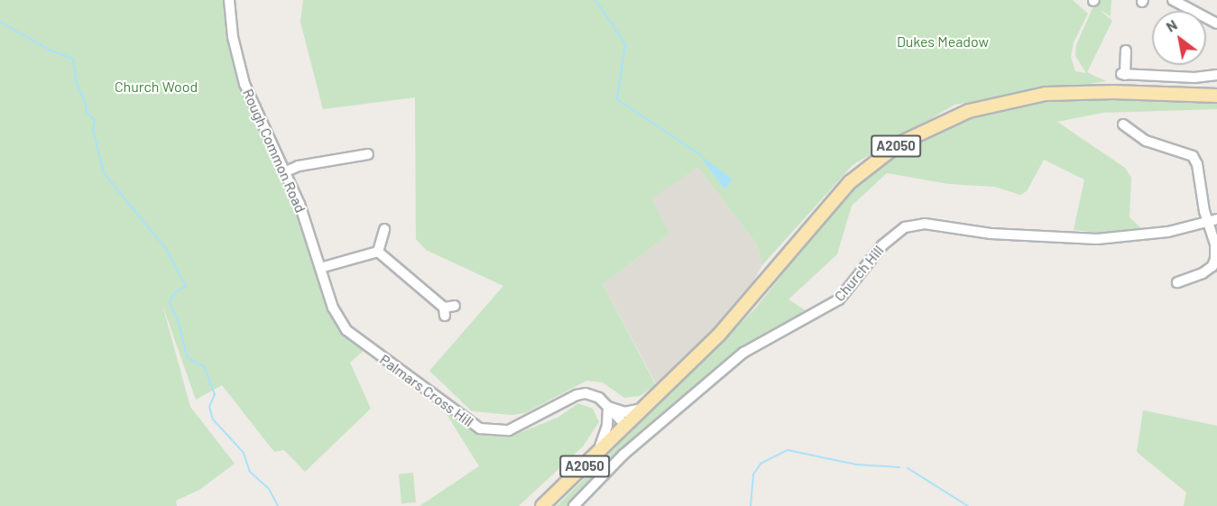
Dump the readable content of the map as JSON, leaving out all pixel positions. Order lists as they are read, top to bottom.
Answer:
{
  "streets": {
    "main road": ["A2050"],
    "street": ["Rough Common Road", "Church Hill", "Palmars Cross Hill"]
  },
  "crossings": [
    ["A2050", "Palmars Cross Hill"],
    ["Rough Common Road", "Palmars Cross Hill"]
  ],
  "parks": ["Dukes Meadow", "Church Wood"],
  "north": "top left"
}
